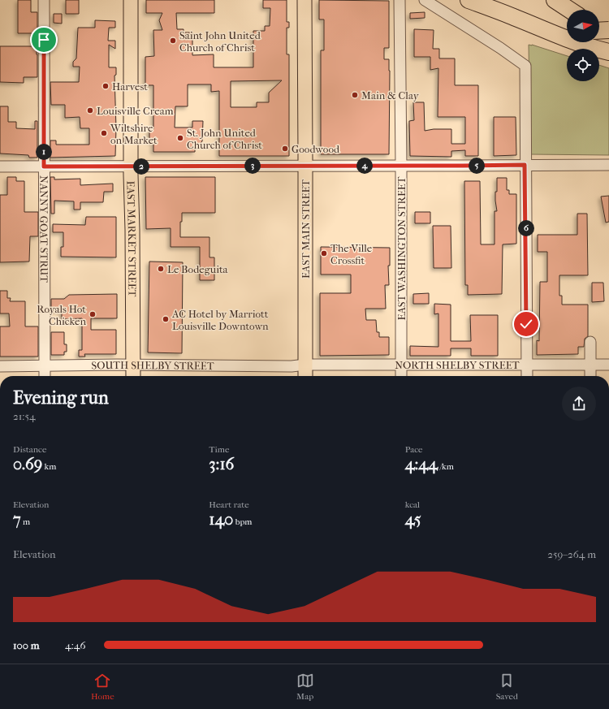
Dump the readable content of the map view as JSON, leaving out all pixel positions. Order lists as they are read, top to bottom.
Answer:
{
  "streets": {
    "main road": ["EAST MAIN STREET", "EAST MARKET STREET"],
    "street": [
      "NANNY GOAT STRUT",
      "EAST WASHINGTON STREET",
      "NORTH SHELBY STREET",
      "SOUTH SHELBY STREET"
    ]
  },
  "crossings": [
    ["NANNY GOAT STRUT", "SOUTH SHELBY STREET"],
    ["EAST MAIN STREET", "NORTH SHELBY STREET"],
    ["EAST MAIN STREET", "SOUTH SHELBY STREET"],
    ["EAST MARKET STREET", "SOUTH SHELBY STREET"],
    ["EAST WASHINGTON STREET", "NORTH SHELBY STREET"],
    ["NORTH SHELBY STREET", "SOUTH SHELBY STREET"]
  ],
  "places": [
    "Saint John United Church of Christ",
    "Harvest",
    "Main & Clay",
    "Louisville Cream",
    "Wiltshire on Market",
    "St. John United Church of Christ",
    "Goodwood",
    "The Ville Crossfit",
    "Le Bodeguita",
    "Royals Hot Chicken",
    "AC Hotel by Marriott Louisville Downtown"
  ],
  "north": "right",
  "page": {
    "pins": [
      "1",
      "3",
      "4",
      "5",
      "2",
      "6"
    ],
    "heading": ["Evening run", "21:54"],
    "stats": [
      ["Distance", "0.69 km"],
      ["Time", "3:16"],
      ["Pace", "4:44 /km"],
      ["Elevation", "7 m"],
      ["Heart rate", "140 bpm"],
      ["kcal", "45"]
    ],
    "chart": ["Elevation", "259–264 m"],
    "list": [
      {
        "name": "100 m",
        "note": "4:46"
      }
    ],
    "tabs": ["Home", "Map", "Saved"]
  }
}
